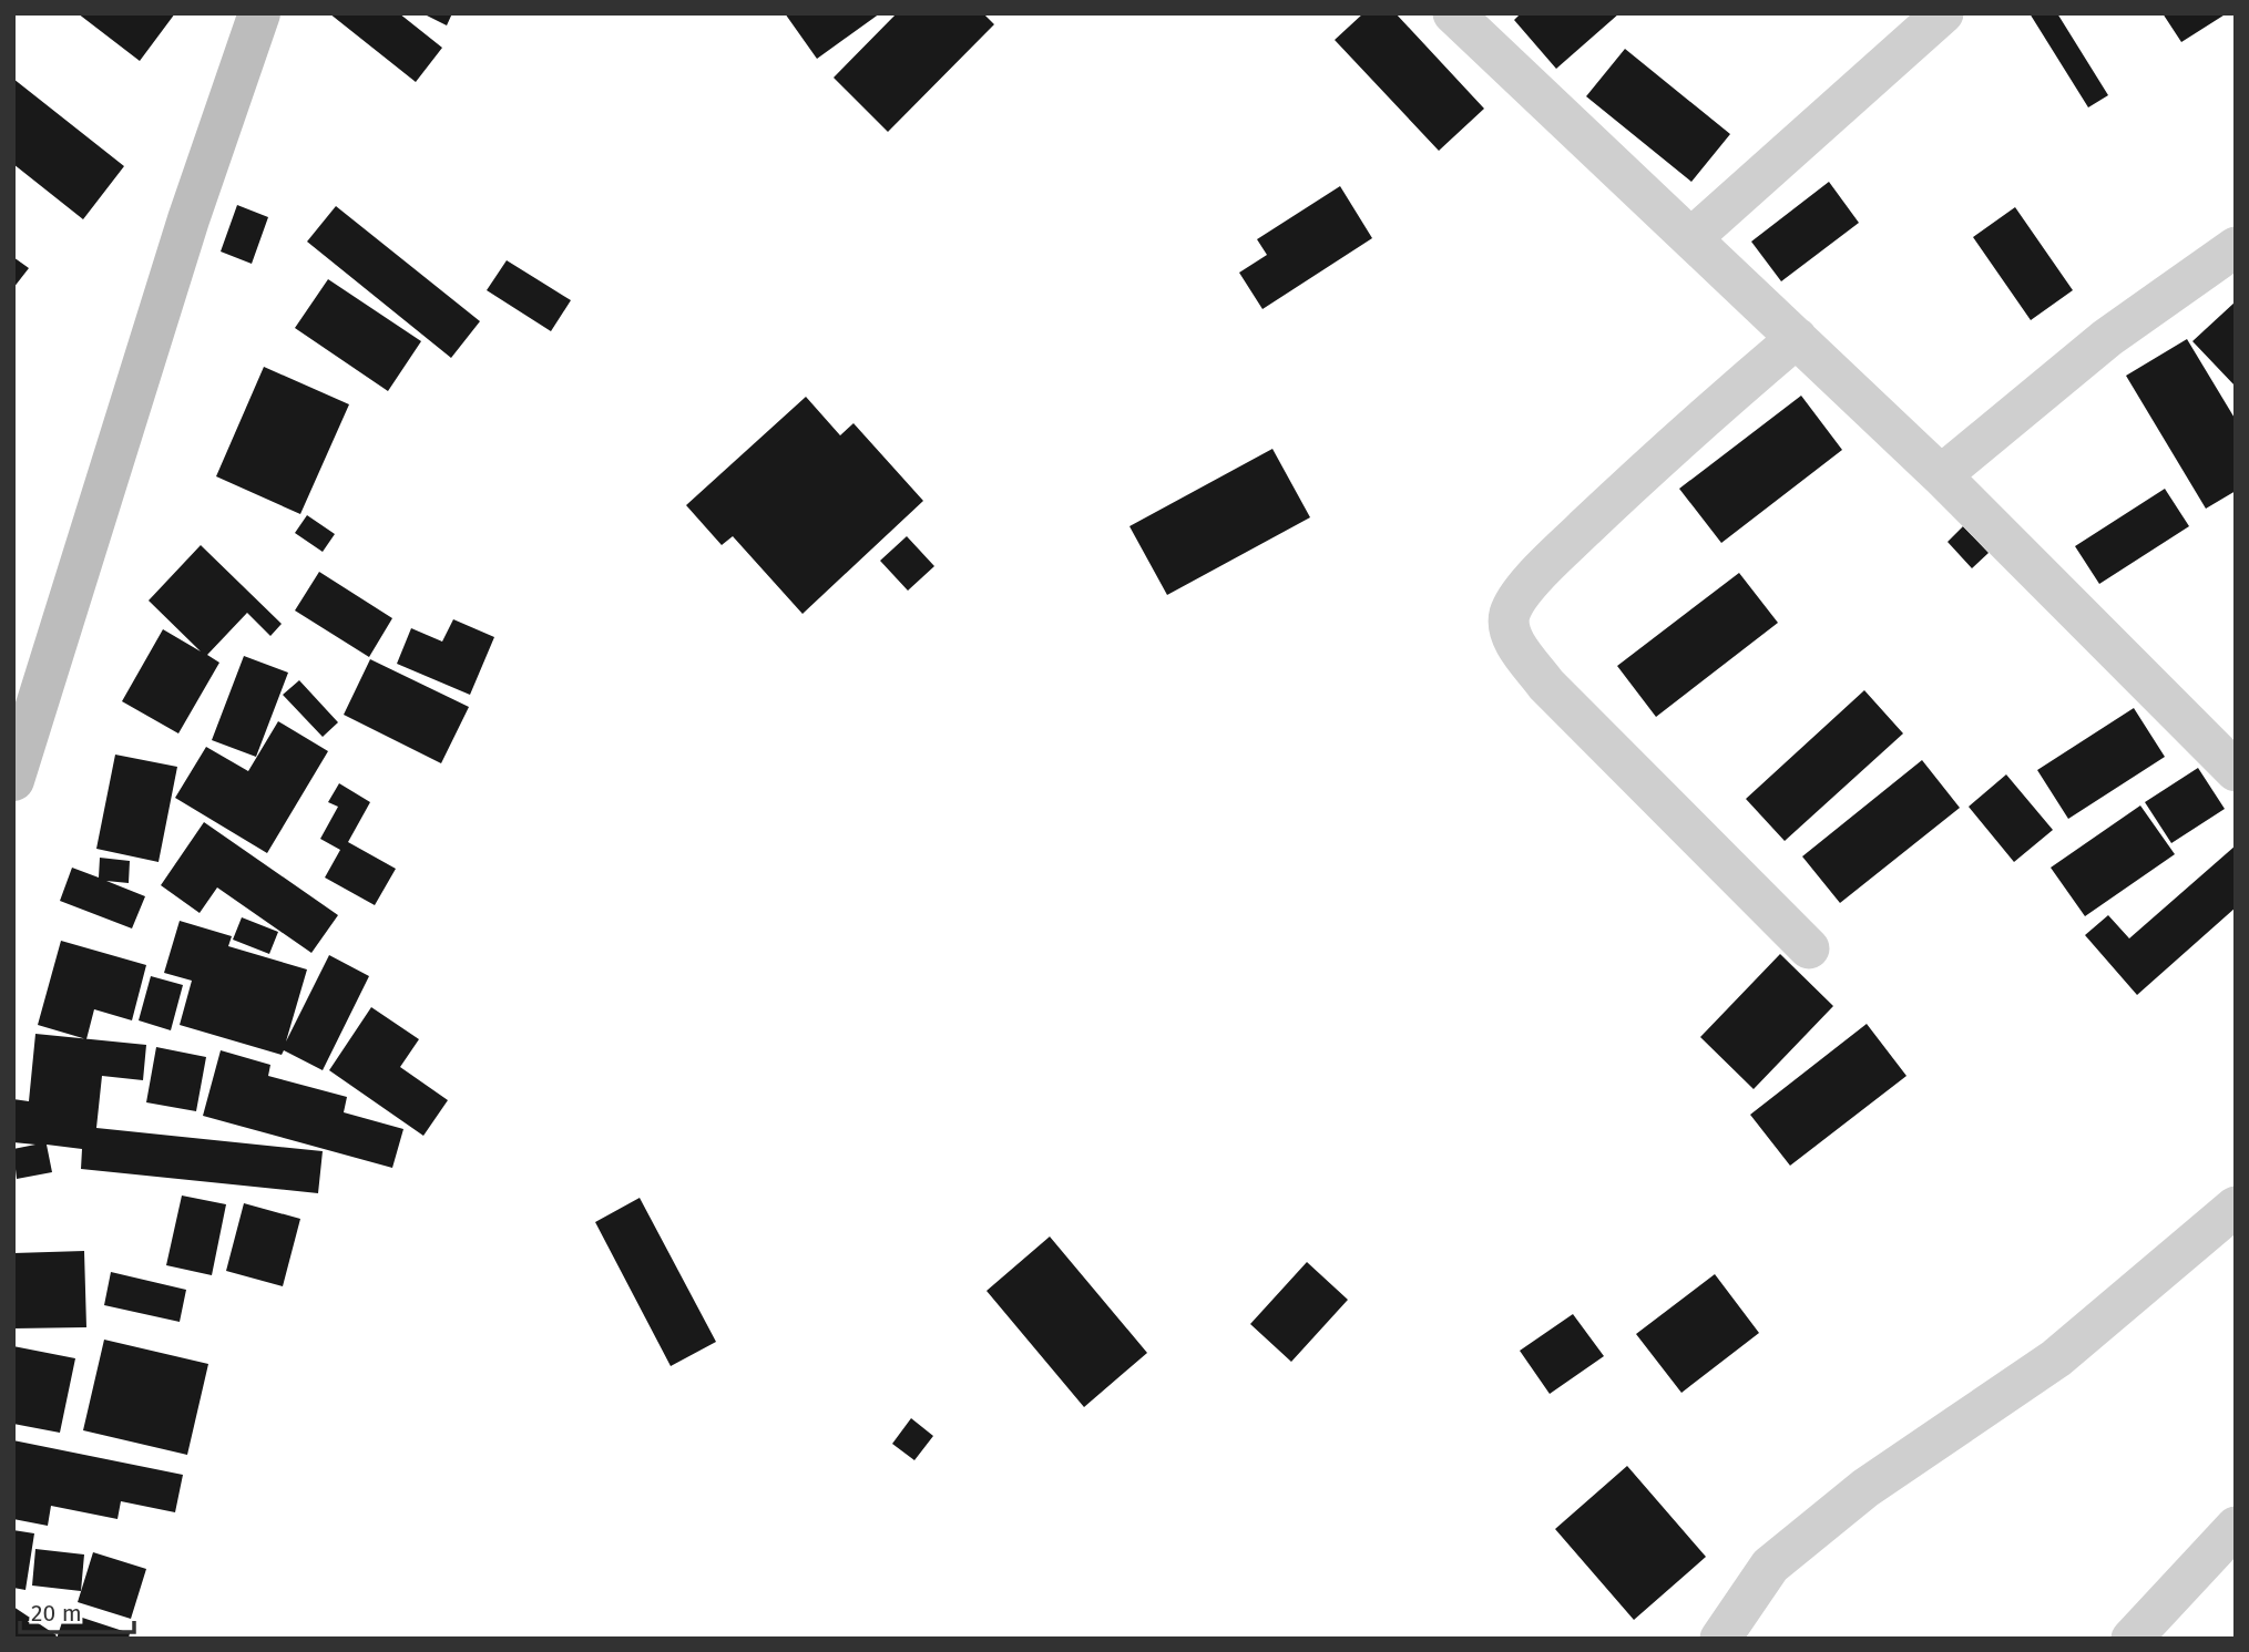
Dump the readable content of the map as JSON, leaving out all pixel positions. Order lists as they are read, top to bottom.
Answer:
{
  "scale_bar": "20 m"
}
